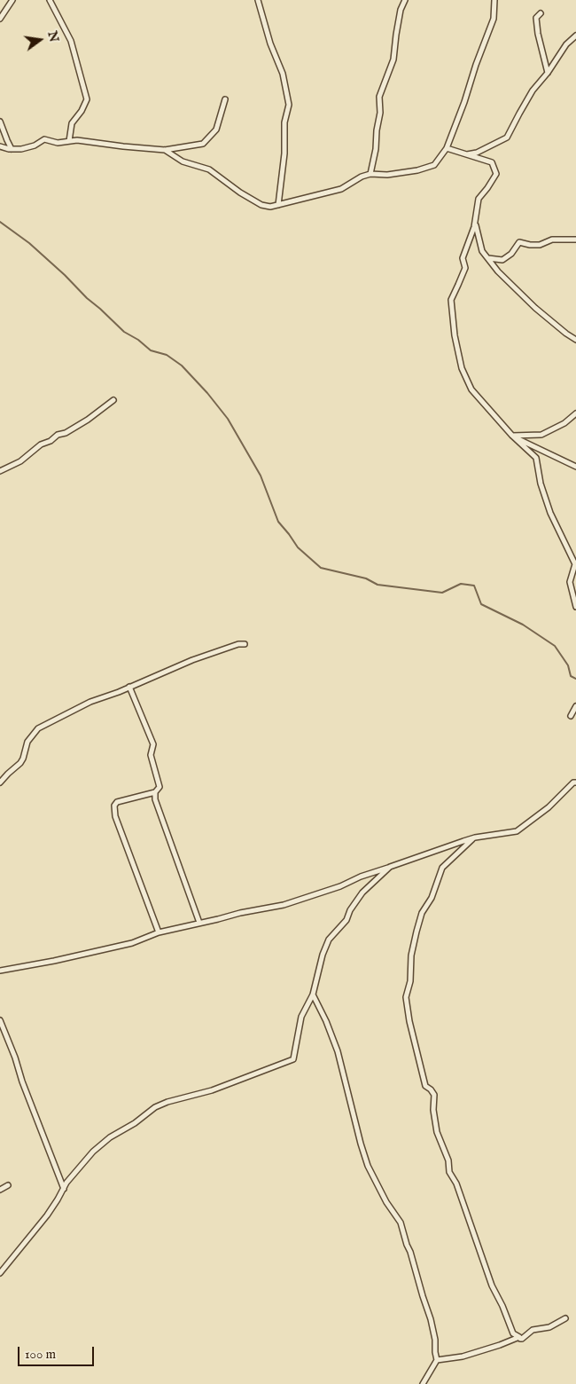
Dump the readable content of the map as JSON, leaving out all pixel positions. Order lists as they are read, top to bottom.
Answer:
{
  "scale_bar": "100 m",
  "north": "right"
}
